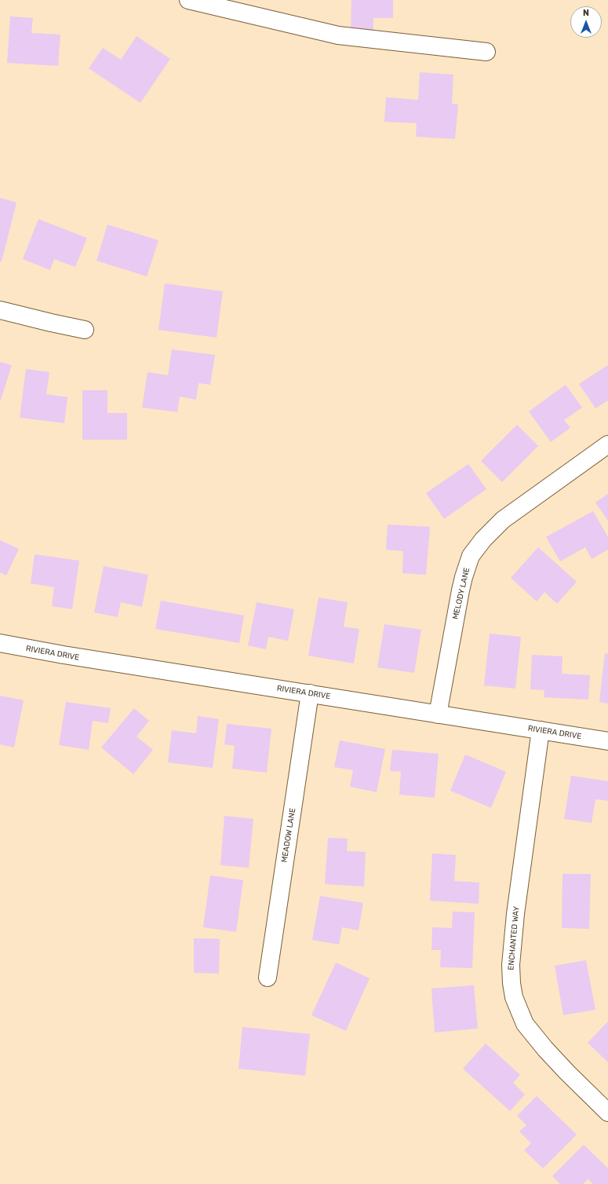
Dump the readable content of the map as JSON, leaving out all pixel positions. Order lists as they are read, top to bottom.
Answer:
{
  "streets": {
    "street": [
      "MELODY LANE",
      "RIVIERA DRIVE",
      "MEADOW LANE",
      "ENCHANTED WAY"
    ]
  },
  "crossings": [
    ["MELODY LANE", "RIVIERA DRIVE"],
    ["RIVIERA DRIVE", "MEADOW LANE"],
    ["RIVIERA DRIVE", "ENCHANTED WAY"]
  ],
  "north": "top"
}
